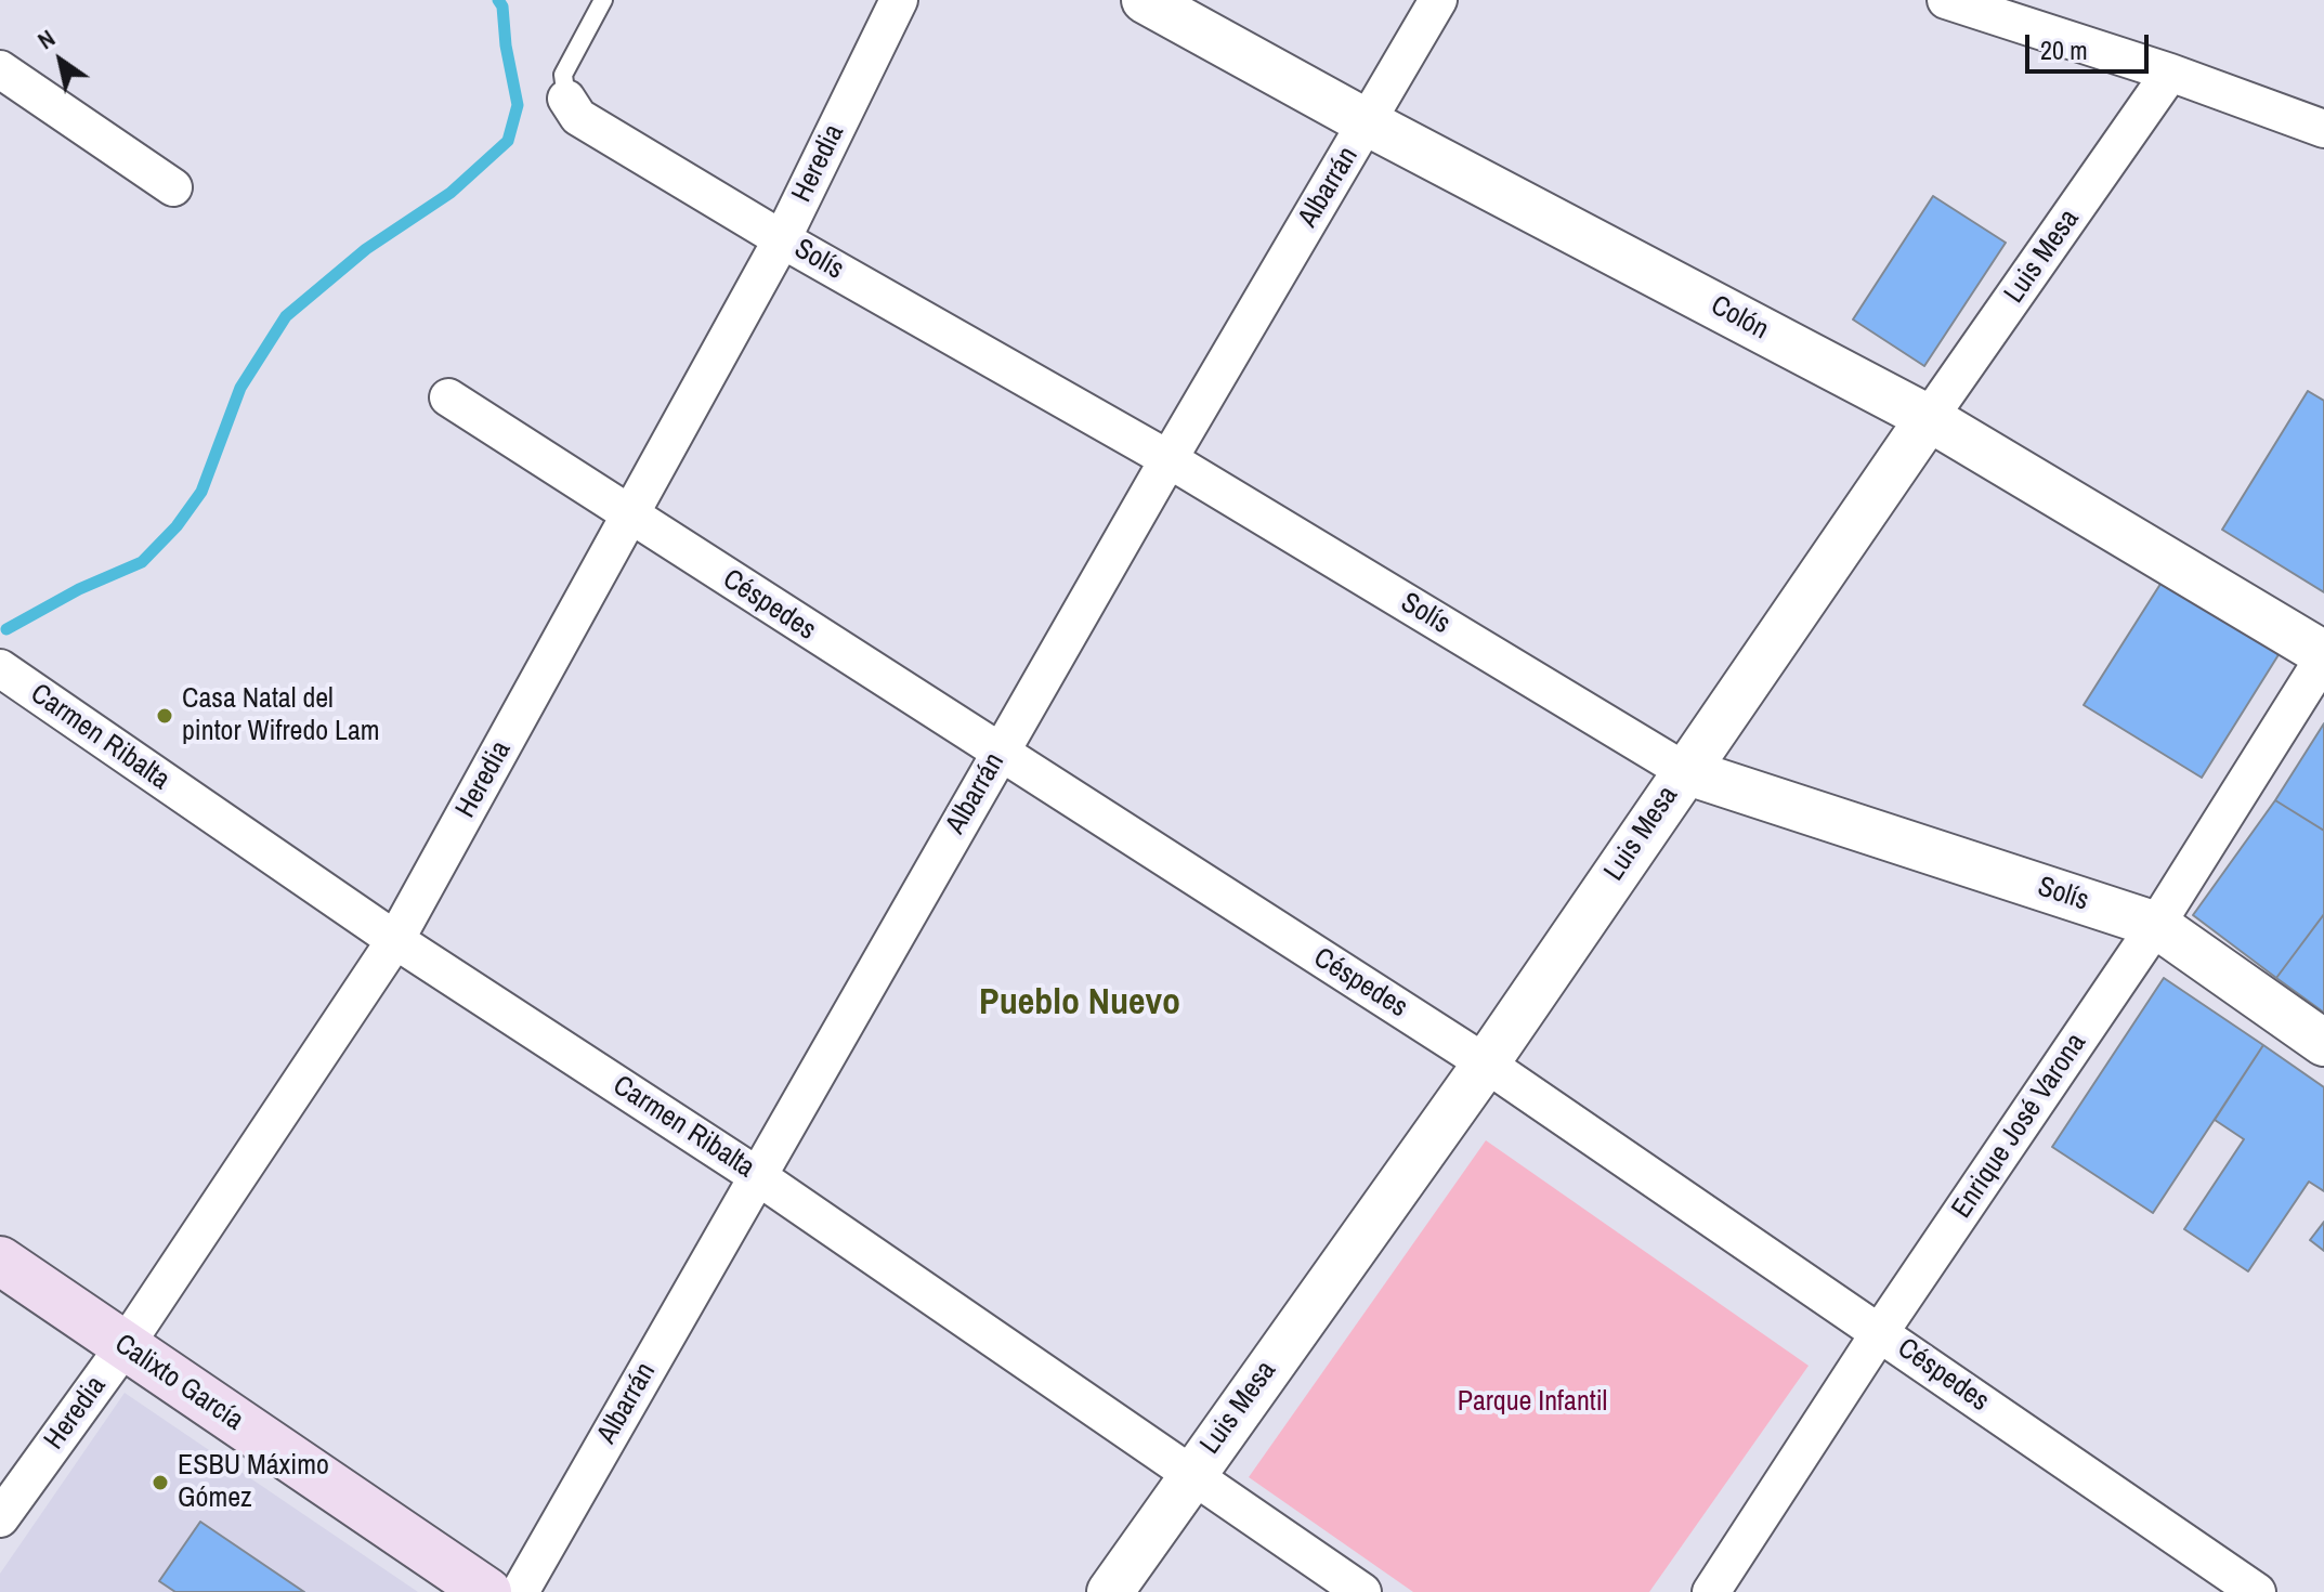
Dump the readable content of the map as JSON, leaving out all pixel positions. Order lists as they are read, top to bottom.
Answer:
{
  "streets": {
    "main road": ["Calixto García"],
    "street": [
      "Heredia",
      "Albarrán",
      "Luis Mesa",
      "Solís",
      "Colón",
      "Céspedes",
      "Carmen Ribalta",
      "Enrique José Varona"
    ]
  },
  "crossings": [
    ["Heredia", "Solís"],
    ["Heredia", "Céspedes"],
    ["Heredia", "Carmen Ribalta"],
    ["Heredia", "Calixto García"],
    ["Albarrán", "Solís"],
    ["Albarrán", "Colón"],
    ["Albarrán", "Céspedes"],
    ["Albarrán", "Carmen Ribalta"],
    ["Luis Mesa", "Solís"],
    ["Luis Mesa", "Colón"],
    ["Luis Mesa", "Céspedes"],
    ["Luis Mesa", "Carmen Ribalta"],
    ["Solís", "Enrique José Varona"],
    ["Colón", "Enrique José Varona"],
    ["Céspedes", "Enrique José Varona"]
  ],
  "districts": ["Pueblo Nuevo"],
  "parks": ["Parque Infantil"],
  "places": ["Casa Natal del pintor Wifredo Lam", "ESBU Máximo Gómez"],
  "scale_bar": "20 m",
  "north": "top left"
}
